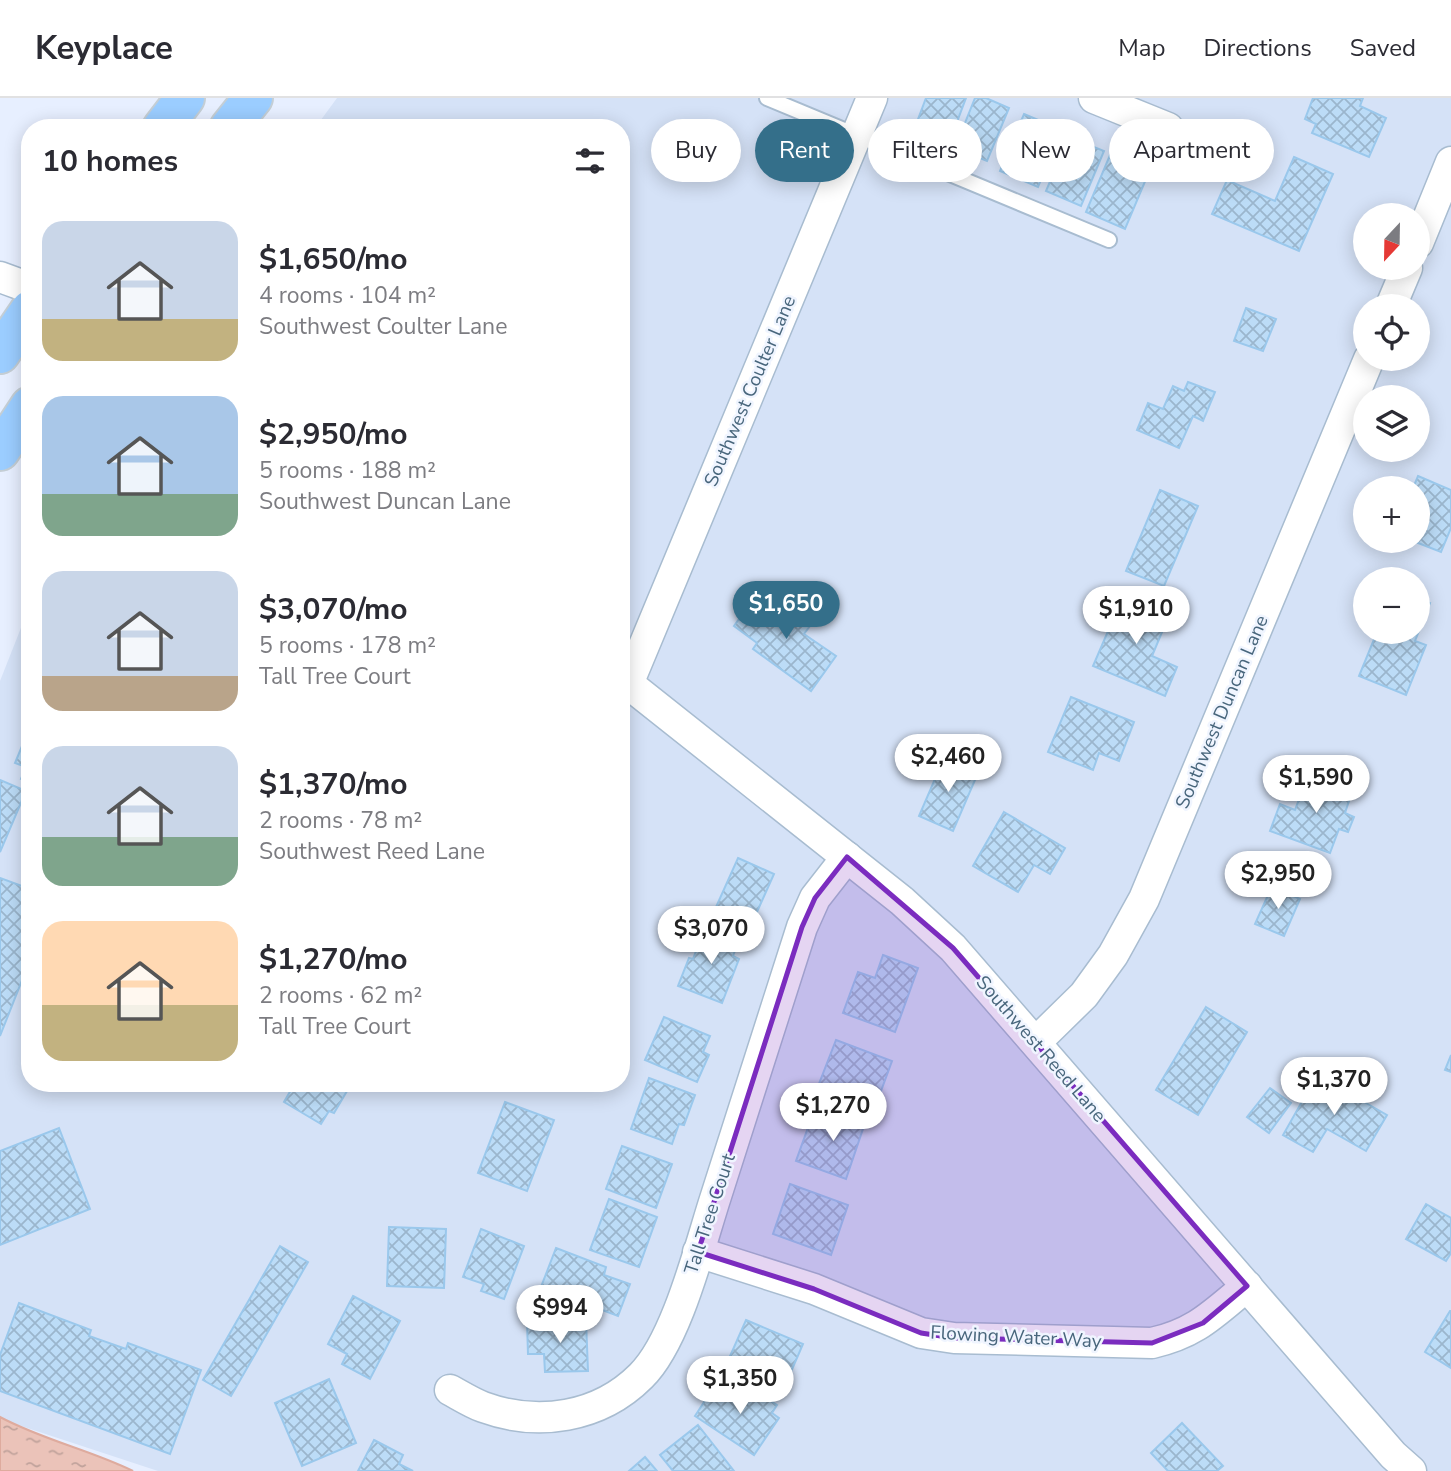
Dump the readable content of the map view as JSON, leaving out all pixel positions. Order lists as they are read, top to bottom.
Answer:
{
  "streets": {
    "street": [
      "Southwest Coulter Lane",
      "Southwest Duncan Lane",
      "Southwest Reed Lane",
      "Tall Tree Court",
      "Flowing Water Way"
    ]
  },
  "crossings": [
    ["Southwest Duncan Lane", "Southwest Reed Lane"],
    ["Southwest Reed Lane", "Tall Tree Court"],
    ["Southwest Reed Lane", "Flowing Water Way"],
    ["Tall Tree Court", "Flowing Water Way"]
  ],
  "north": "bottom",
  "page": {
    "header": "Keyplace",
    "nav": ["Map", "Directions", "Saved"],
    "chip": [
      "Buy",
      "Rent",
      "Filters",
      "New",
      "Apartment"
    ],
    "heading": "10 homes",
    "map_buttons": ["+", "−"],
    "list": [
      {
        "name": "$1,650/mo",
        "note": "4 rooms · 104 m² · Southwest Coulter Lane"
      },
      {
        "name": "$2,950/mo",
        "note": "5 rooms · 188 m² · Southwest Duncan Lane"
      },
      {
        "name": "$3,070/mo",
        "note": "5 rooms · 178 m² · Tall Tree Court"
      },
      {
        "name": "$1,370/mo",
        "note": "2 rooms · 78 m² · Southwest Reed Lane"
      },
      {
        "name": "$1,270/mo",
        "note": "2 rooms · 62 m² · Tall Tree Court"
      }
    ],
    "price": [
      "$1,650",
      "$1,910",
      "$2,460",
      "$1,590",
      "$2,950",
      "$3,070",
      "$1,370",
      "$1,270",
      "$994",
      "$1,350"
    ]
  }
}
